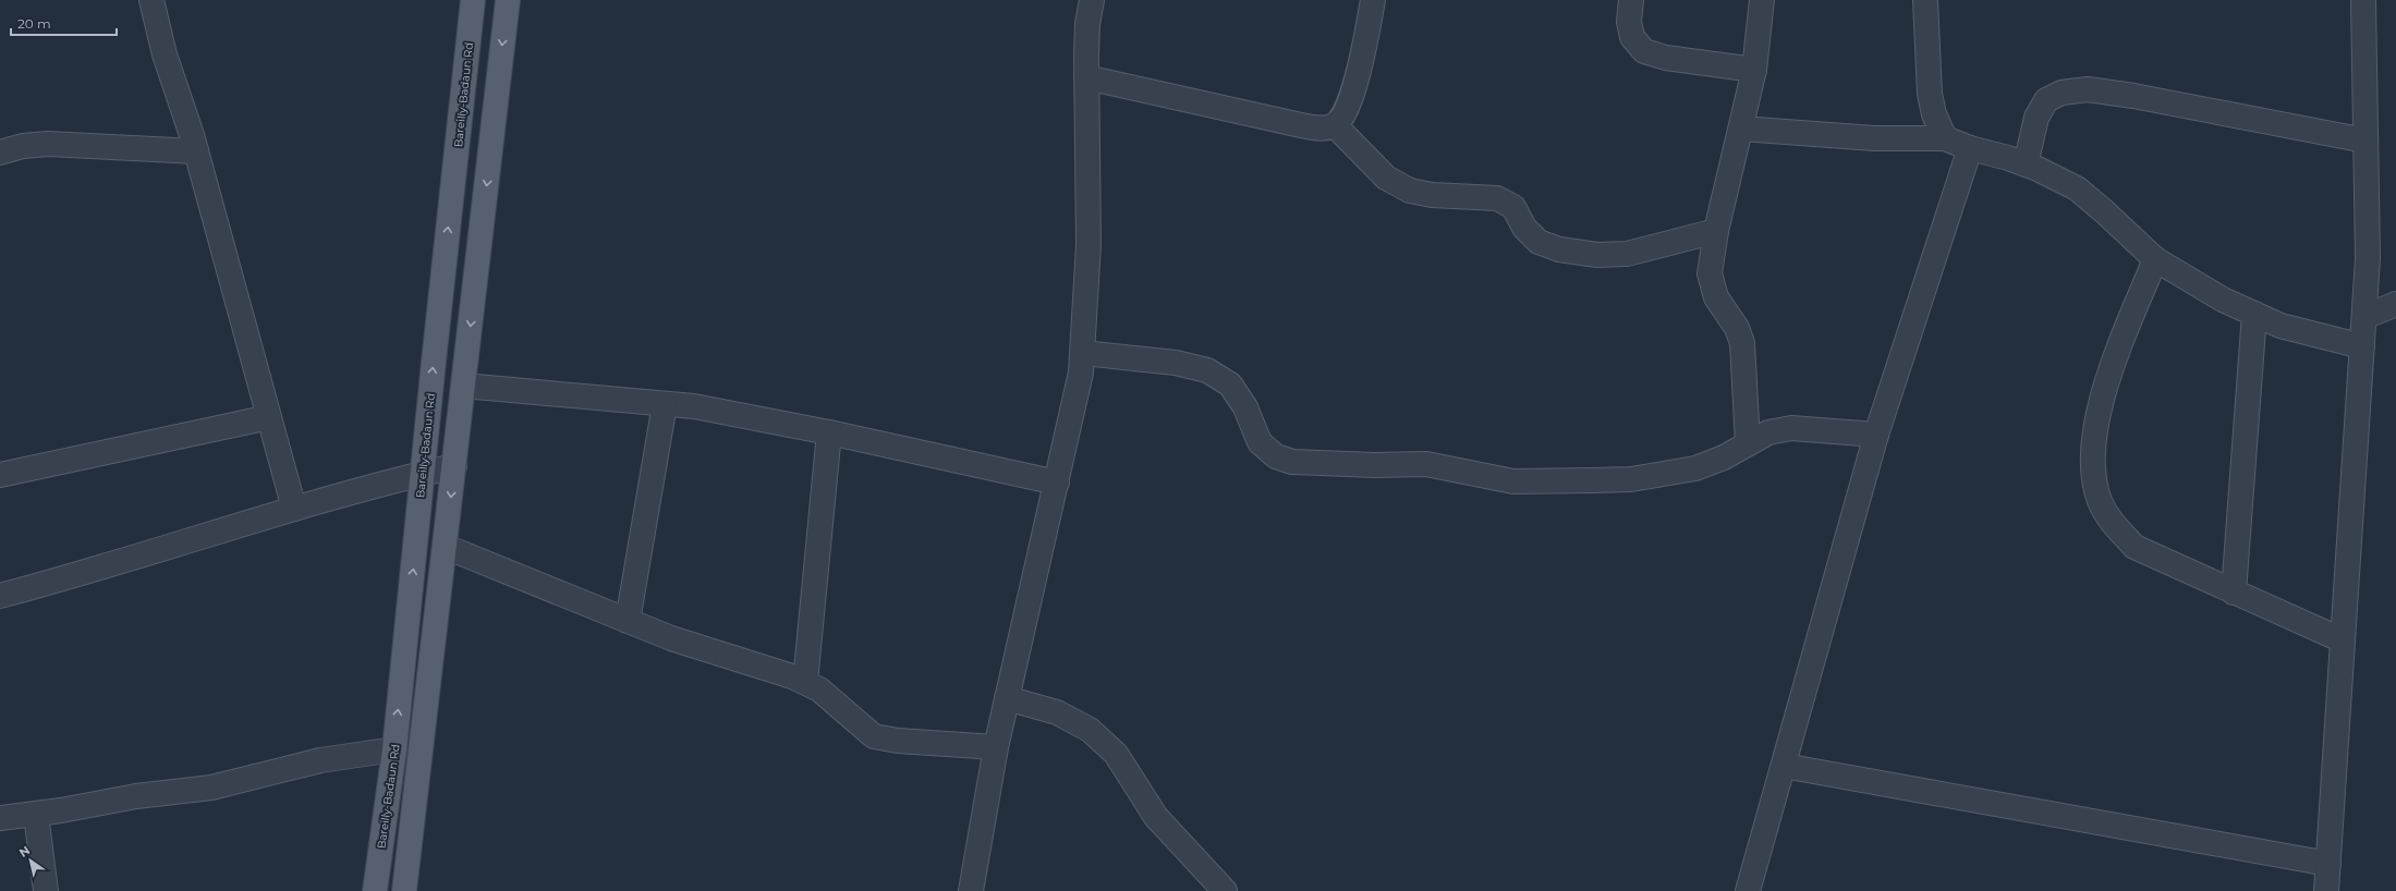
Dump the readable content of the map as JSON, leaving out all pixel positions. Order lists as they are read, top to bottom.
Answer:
{
  "streets": {
    "main road": ["Bareilly-Badaun Rd"]
  },
  "scale_bar": "20 m",
  "north": "top left"
}
